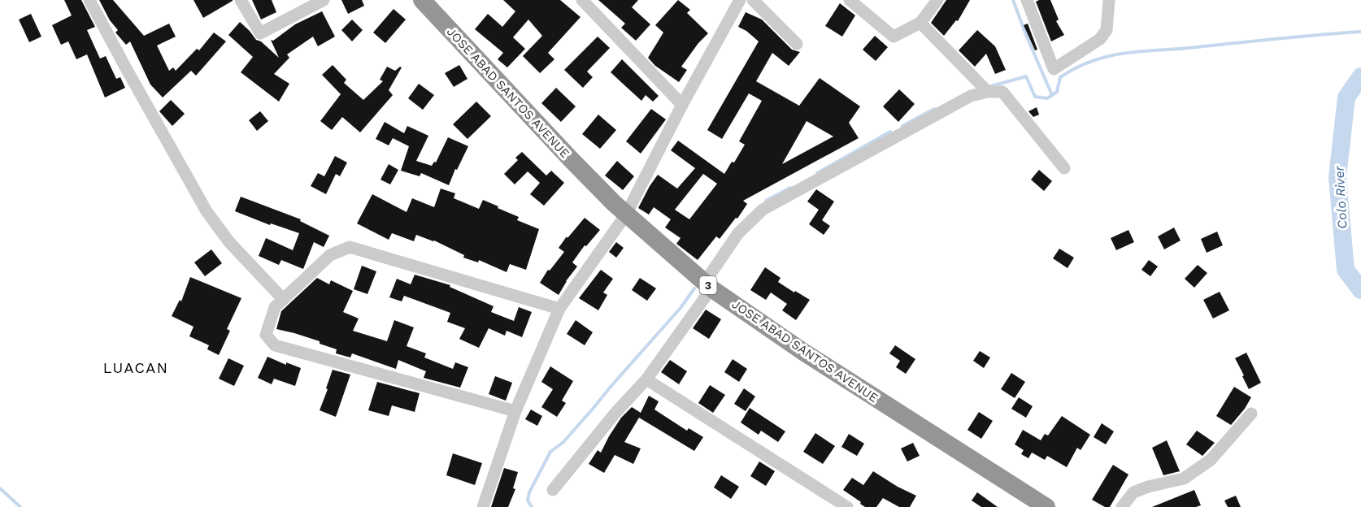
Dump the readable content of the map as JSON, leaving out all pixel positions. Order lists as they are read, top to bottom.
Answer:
{
  "streets": {
    "highway": ["JOSE ABAD SANTOS AVENUE", "3"]
  },
  "districts": ["LUACAN"],
  "water": ["Colo River"]
}
